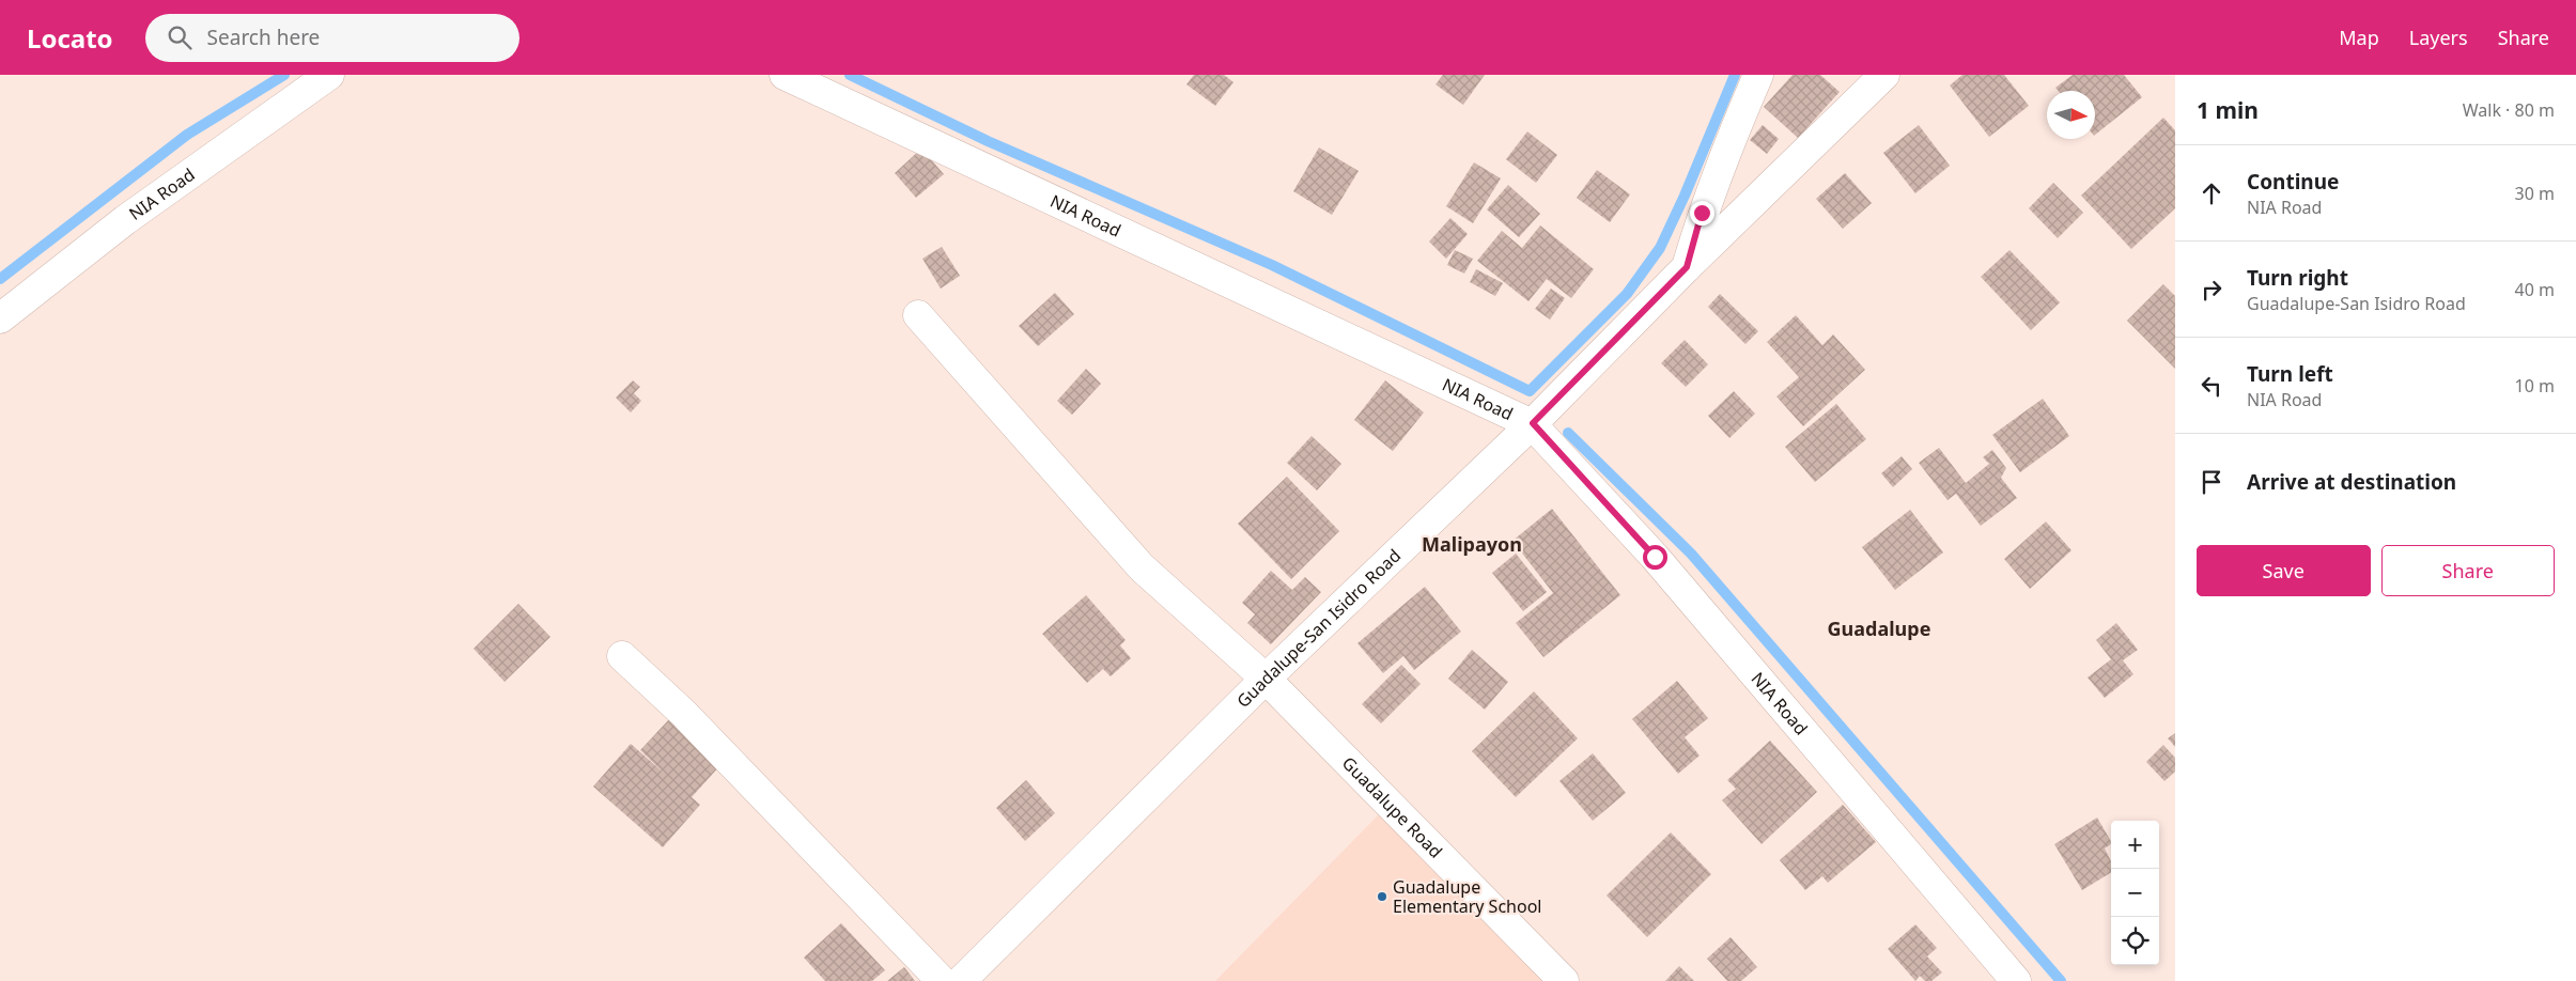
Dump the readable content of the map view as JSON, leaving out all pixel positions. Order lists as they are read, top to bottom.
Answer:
{
  "streets": {
    "street": ["NIA Road", "Guadalupe-San Isidro Road", "Guadalupe Road"]
  },
  "crossings": [
    ["NIA Road", "Guadalupe-San Isidro Road"],
    ["Guadalupe-San Isidro Road", "Guadalupe Road"]
  ],
  "districts": ["Malipayon", "Guadalupe"],
  "places": ["Guadalupe Elementary School"],
  "north": "right",
  "page": {
    "header": "Locato",
    "search": "Search here",
    "nav": ["Map", "Layers", "Share"],
    "heading": ["1 min", "Walk · 80 m"],
    "list": [
      ["Continue", "NIA Road", "30 m"],
      ["Turn right", "Guadalupe-San Isidro Road", "40 m"],
      ["Turn left", "NIA Road", "10 m"],
      "Arrive at destination"
    ],
    "buttons": ["Save", "Share"],
    "map_buttons": ["+", "−"]
  }
}
